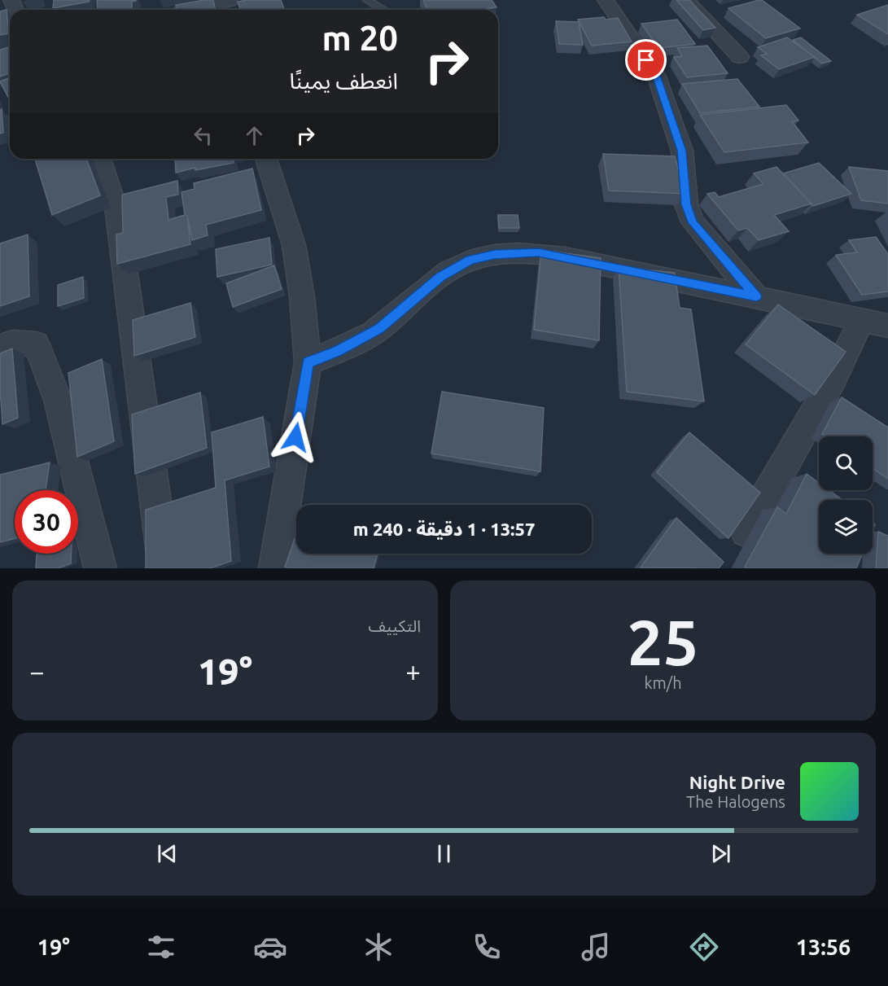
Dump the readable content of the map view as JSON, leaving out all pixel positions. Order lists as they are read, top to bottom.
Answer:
{
  "page": {
    "turn": ["20 m", "انعطف يمينًا"],
    "limit": "30",
    "trip": "13:57 · 1 دقيقة · 240 m",
    "tile": [
      ["25", "km/h"],
      "التكييف"
    ],
    "heat": ["−", "19°", "+"],
    "song": ["Night Drive", "The Halogens"],
    "tabs": ["13:56", "19°"]
  }
}
